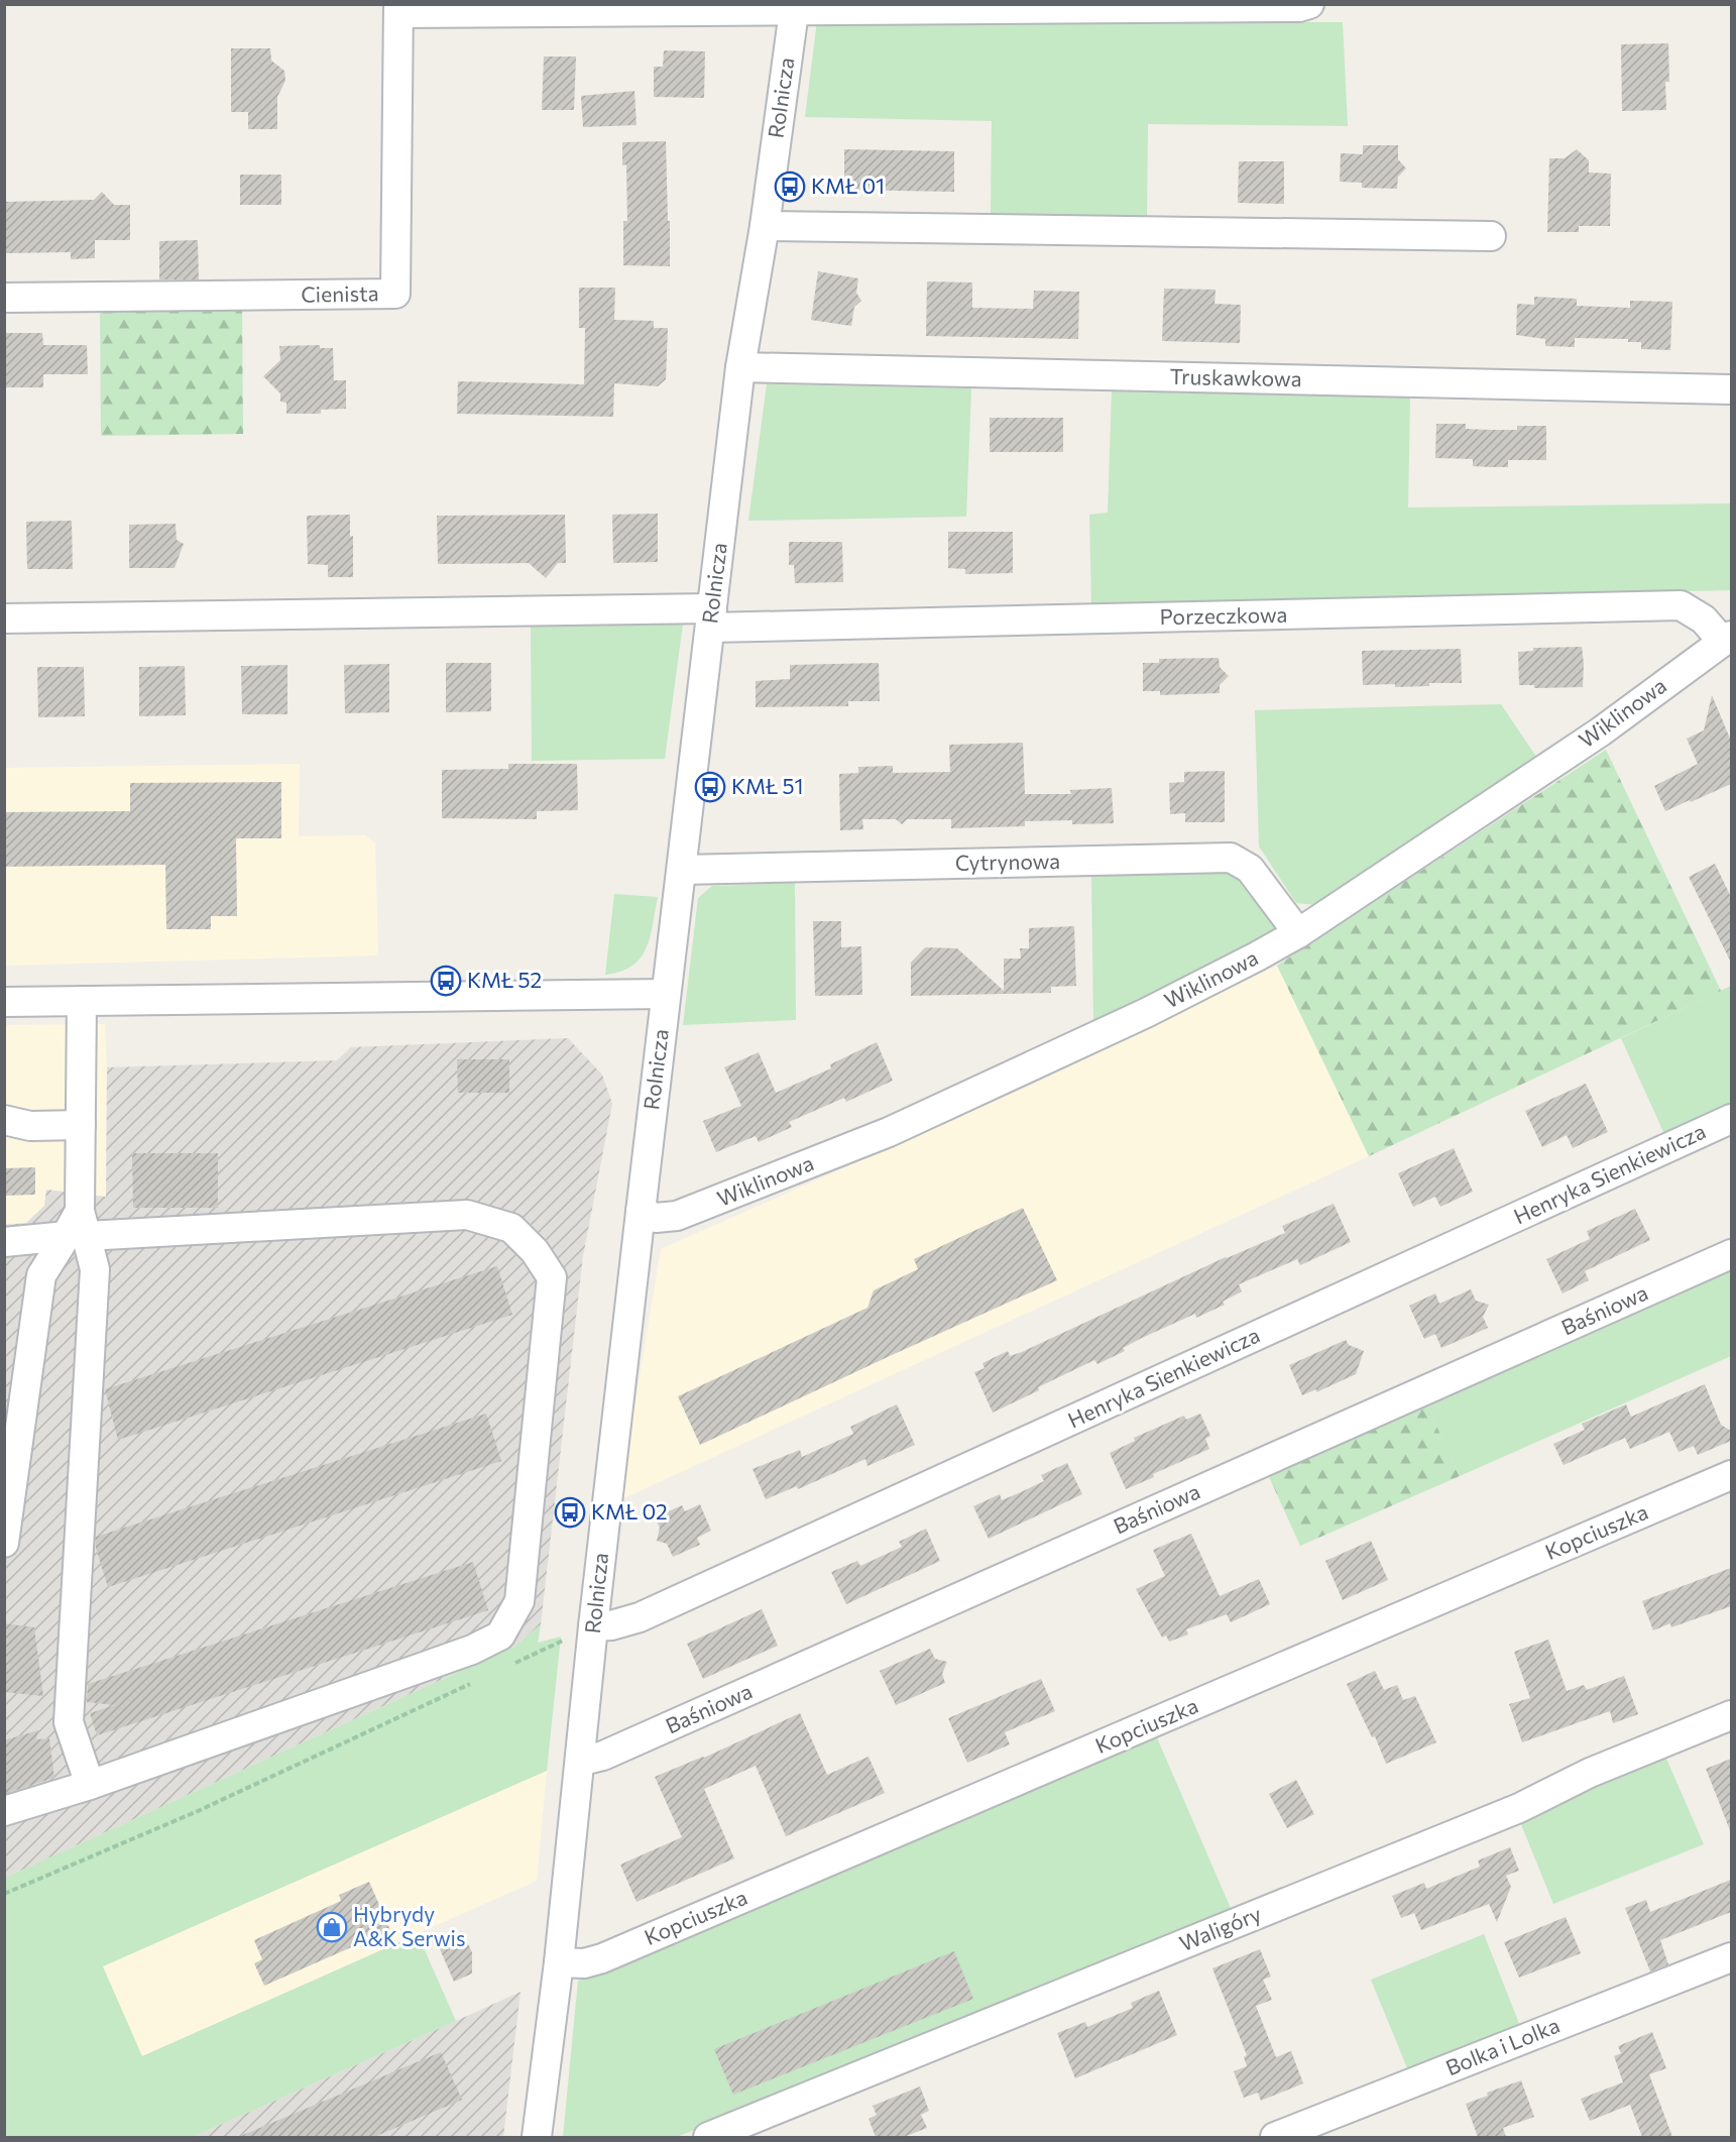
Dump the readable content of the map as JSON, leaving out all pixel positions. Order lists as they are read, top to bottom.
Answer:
{
  "streets": {
    "street": [
      "Rolnicza",
      "Cienista",
      "Truskawkowa",
      "Porzeczkowa",
      "Wiklinowa",
      "Cytrynowa",
      "Henryka Sienkiewicza",
      "Baśniowa",
      "Kopciuszka",
      "Waligóry",
      "Bolka i Lolka"
    ]
  },
  "crossings": [
    ["Rolnicza", "Cienista"],
    ["Rolnicza", "Truskawkowa"],
    ["Rolnicza", "Porzeczkowa"],
    ["Rolnicza", "Wiklinowa"],
    ["Rolnicza", "Cytrynowa"],
    ["Rolnicza", "Henryka Sienkiewicza"],
    ["Rolnicza", "Baśniowa"],
    ["Rolnicza", "Kopciuszka"],
    ["Porzeczkowa", "Wiklinowa"],
    ["Wiklinowa", "Cytrynowa"]
  ],
  "places": {
    "bus stop": [
      "KMŁ 01",
      "KMŁ 51",
      "KMŁ 52",
      "KMŁ 02"
    ],
    "shop": ["Hybrydy A&K Serwis"]
  }
}
